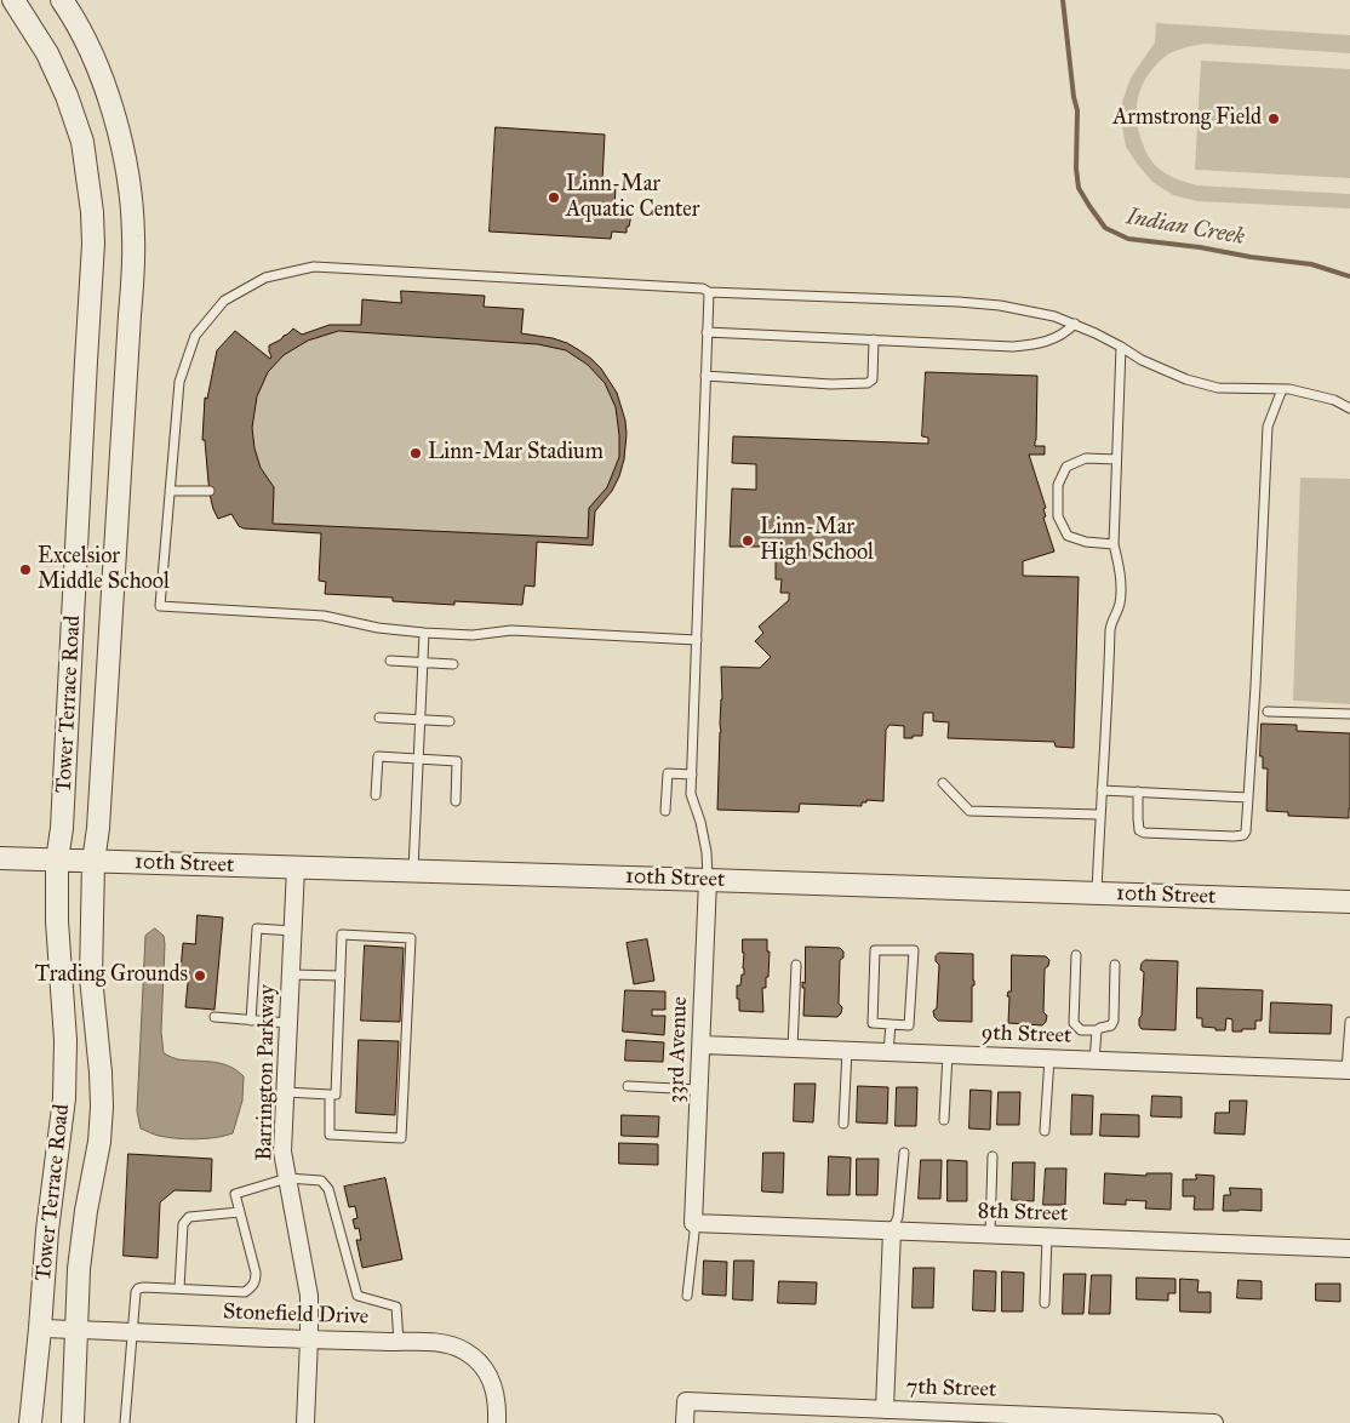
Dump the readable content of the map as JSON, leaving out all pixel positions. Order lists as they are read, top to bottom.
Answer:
{
  "streets": {
    "street": [
      "Tower Terrace Road",
      "10th Street",
      "9th Street",
      "33rd Avenue",
      "Barrington Parkway",
      "8th Street",
      "Stonefield Drive",
      "7th Street"
    ]
  },
  "crossings": [
    ["Tower Terrace Road", "10th Street"],
    ["Tower Terrace Road", "Stonefield Drive"],
    ["10th Street", "33rd Avenue"],
    ["10th Street", "Barrington Parkway"],
    ["9th Street", "33rd Avenue"],
    ["33rd Avenue", "8th Street"],
    ["Barrington Parkway", "Stonefield Drive"]
  ],
  "water": ["Indian Creek"],
  "places": [
    "Armstrong Field",
    "Linn-Mar Aquatic Center",
    "Linn-Mar Stadium",
    "Linn-Mar High School",
    "Excelsior Middle School",
    "Trading Grounds"
  ]
}
